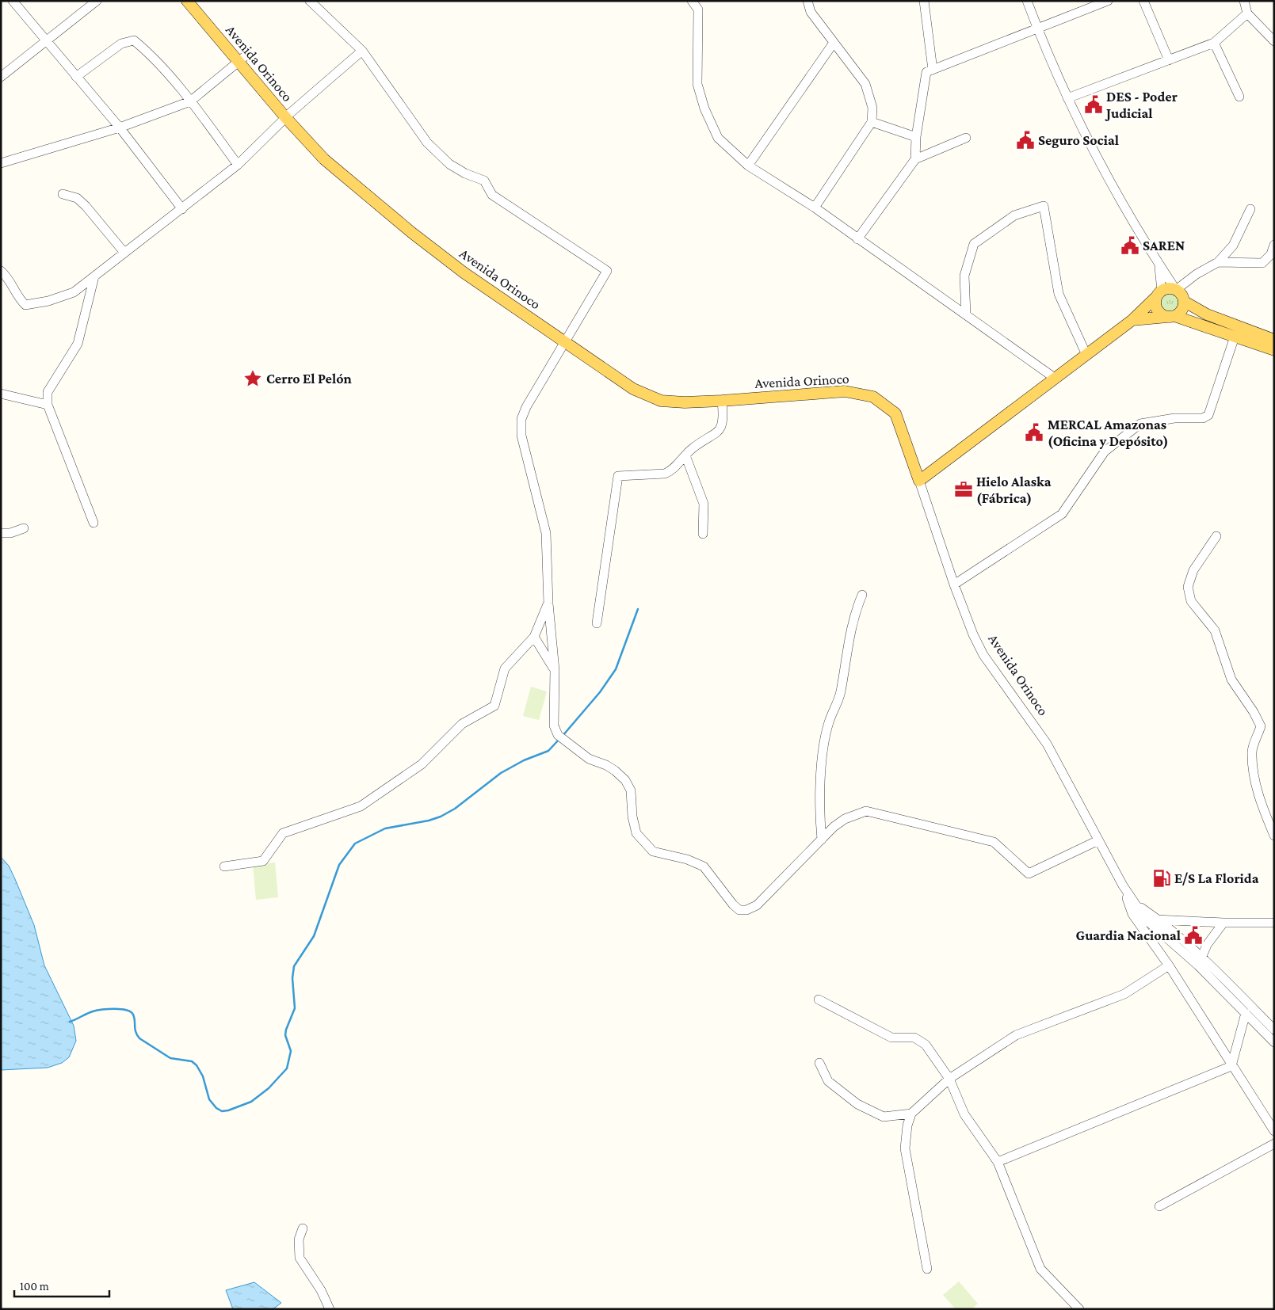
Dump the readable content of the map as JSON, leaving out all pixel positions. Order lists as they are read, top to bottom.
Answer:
{
  "streets": {
    "main road": ["Avenida Orinoco"]
  },
  "places": {
    "public building": [
      "DES - Poder Judicial",
      "Seguro Social",
      "SAREN",
      "MERCAL Amazonas (Oficina y Depósito)",
      "Guardia Nacional"
    ],
    "place": ["Cerro El Pelón"],
    "office": ["Hielo Alaska (Fábrica)"],
    "fuel station": ["E/S La Florida"]
  },
  "scale_bar": "100 m"
}
